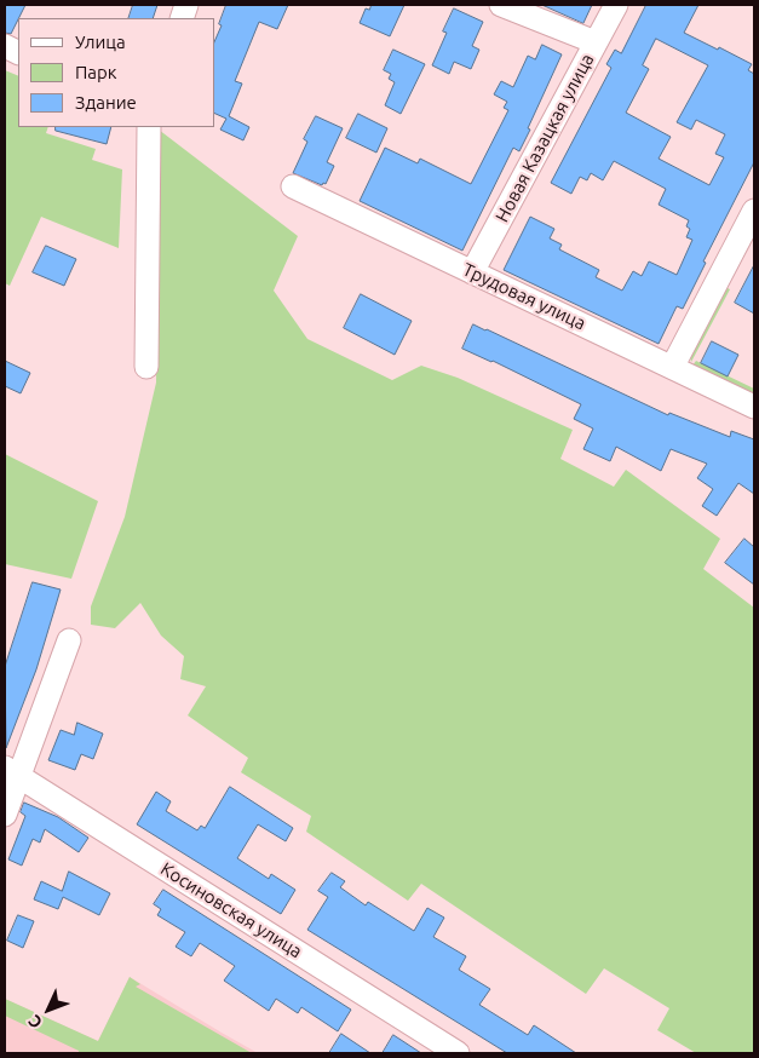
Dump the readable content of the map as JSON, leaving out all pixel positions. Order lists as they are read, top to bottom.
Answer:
{
  "streets": {
    "street": ["Новая Казацкая улица", "Трудовая улица", "Косиновская улица"]
  },
  "crossings": [
    ["Новая Казацкая улица", "Трудовая улица"]
  ],
  "legend": ["Улица", "Парк", "Здание"],
  "north": "bottom left"
}
